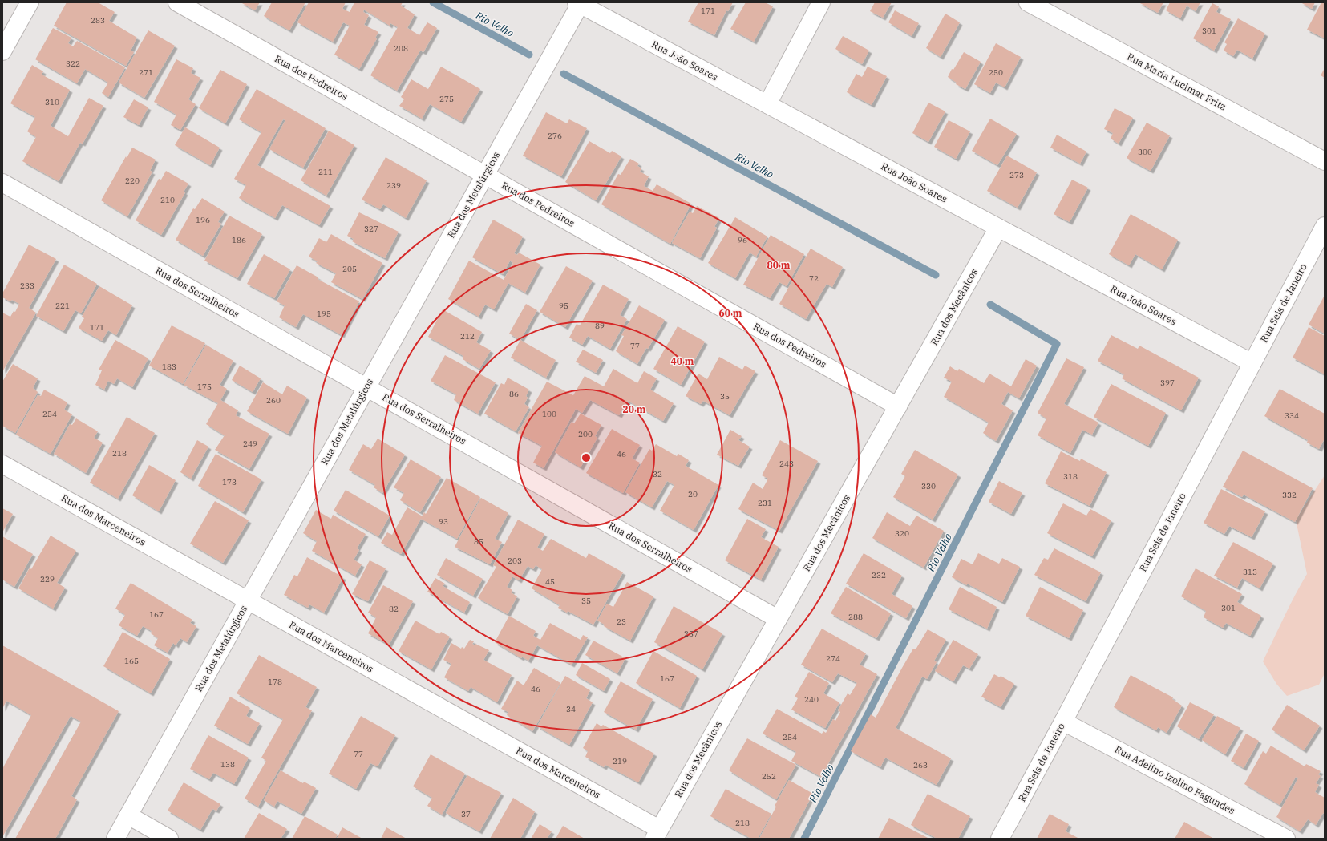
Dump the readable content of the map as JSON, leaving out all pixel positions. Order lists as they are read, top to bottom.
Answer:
{
  "streets": {
    "street": [
      "Rua João Soares",
      "Rua dos Pedreiros",
      "Rua Maria Lucimar Fritz",
      "Rua dos Metalúrgicos",
      "Rua dos Serralheiros",
      "Rua Seis de Janeiro",
      "Rua dos Mecânicos",
      "Rua dos Marceneiros",
      "Rua Adelino Izolino Fagundes"
    ]
  },
  "crossings": [
    ["Rua João Soares", "Rua dos Metalúrgicos"],
    ["Rua João Soares", "Rua Seis de Janeiro"],
    ["Rua João Soares", "Rua dos Mecânicos"],
    ["Rua dos Pedreiros", "Rua dos Metalúrgicos"],
    ["Rua dos Pedreiros", "Rua dos Mecânicos"],
    ["Rua dos Metalúrgicos", "Rua dos Serralheiros"],
    ["Rua dos Metalúrgicos", "Rua dos Marceneiros"],
    ["Rua dos Serralheiros", "Rua dos Mecânicos"],
    ["Rua Seis de Janeiro", "Rua Adelino Izolino Fagundes"],
    ["Rua dos Mecânicos", "Rua dos Marceneiros"]
  ],
  "water": ["Rio Velho"],
  "house_numbers": [
    "171",
    "283",
    "301",
    "208",
    "322",
    "271",
    "250",
    "275",
    "310",
    "276",
    "300",
    "211",
    "273",
    "220",
    "239",
    "210",
    "196",
    "327",
    "186",
    "96",
    "205",
    "72",
    "233",
    "221",
    "95",
    "195",
    "89",
    "171",
    "212",
    "77",
    "183",
    "397",
    "175",
    "86",
    "35",
    "260",
    "254",
    "100",
    "334",
    "200",
    "249",
    "218",
    "46",
    "243",
    "32",
    "318",
    "173",
    "330",
    "20",
    "332",
    "231",
    "93",
    "320",
    "85",
    "203",
    "313",
    "232",
    "229",
    "45",
    "35",
    "301",
    "82",
    "167",
    "288",
    "23",
    "257",
    "274",
    "165",
    "167",
    "178",
    "46",
    "240",
    "34",
    "254",
    "77",
    "219",
    "138",
    "263",
    "252",
    "37",
    "218"
  ],
  "rings": [
    "80 m",
    "60 m",
    "40 m",
    "20 m"
  ]
}
